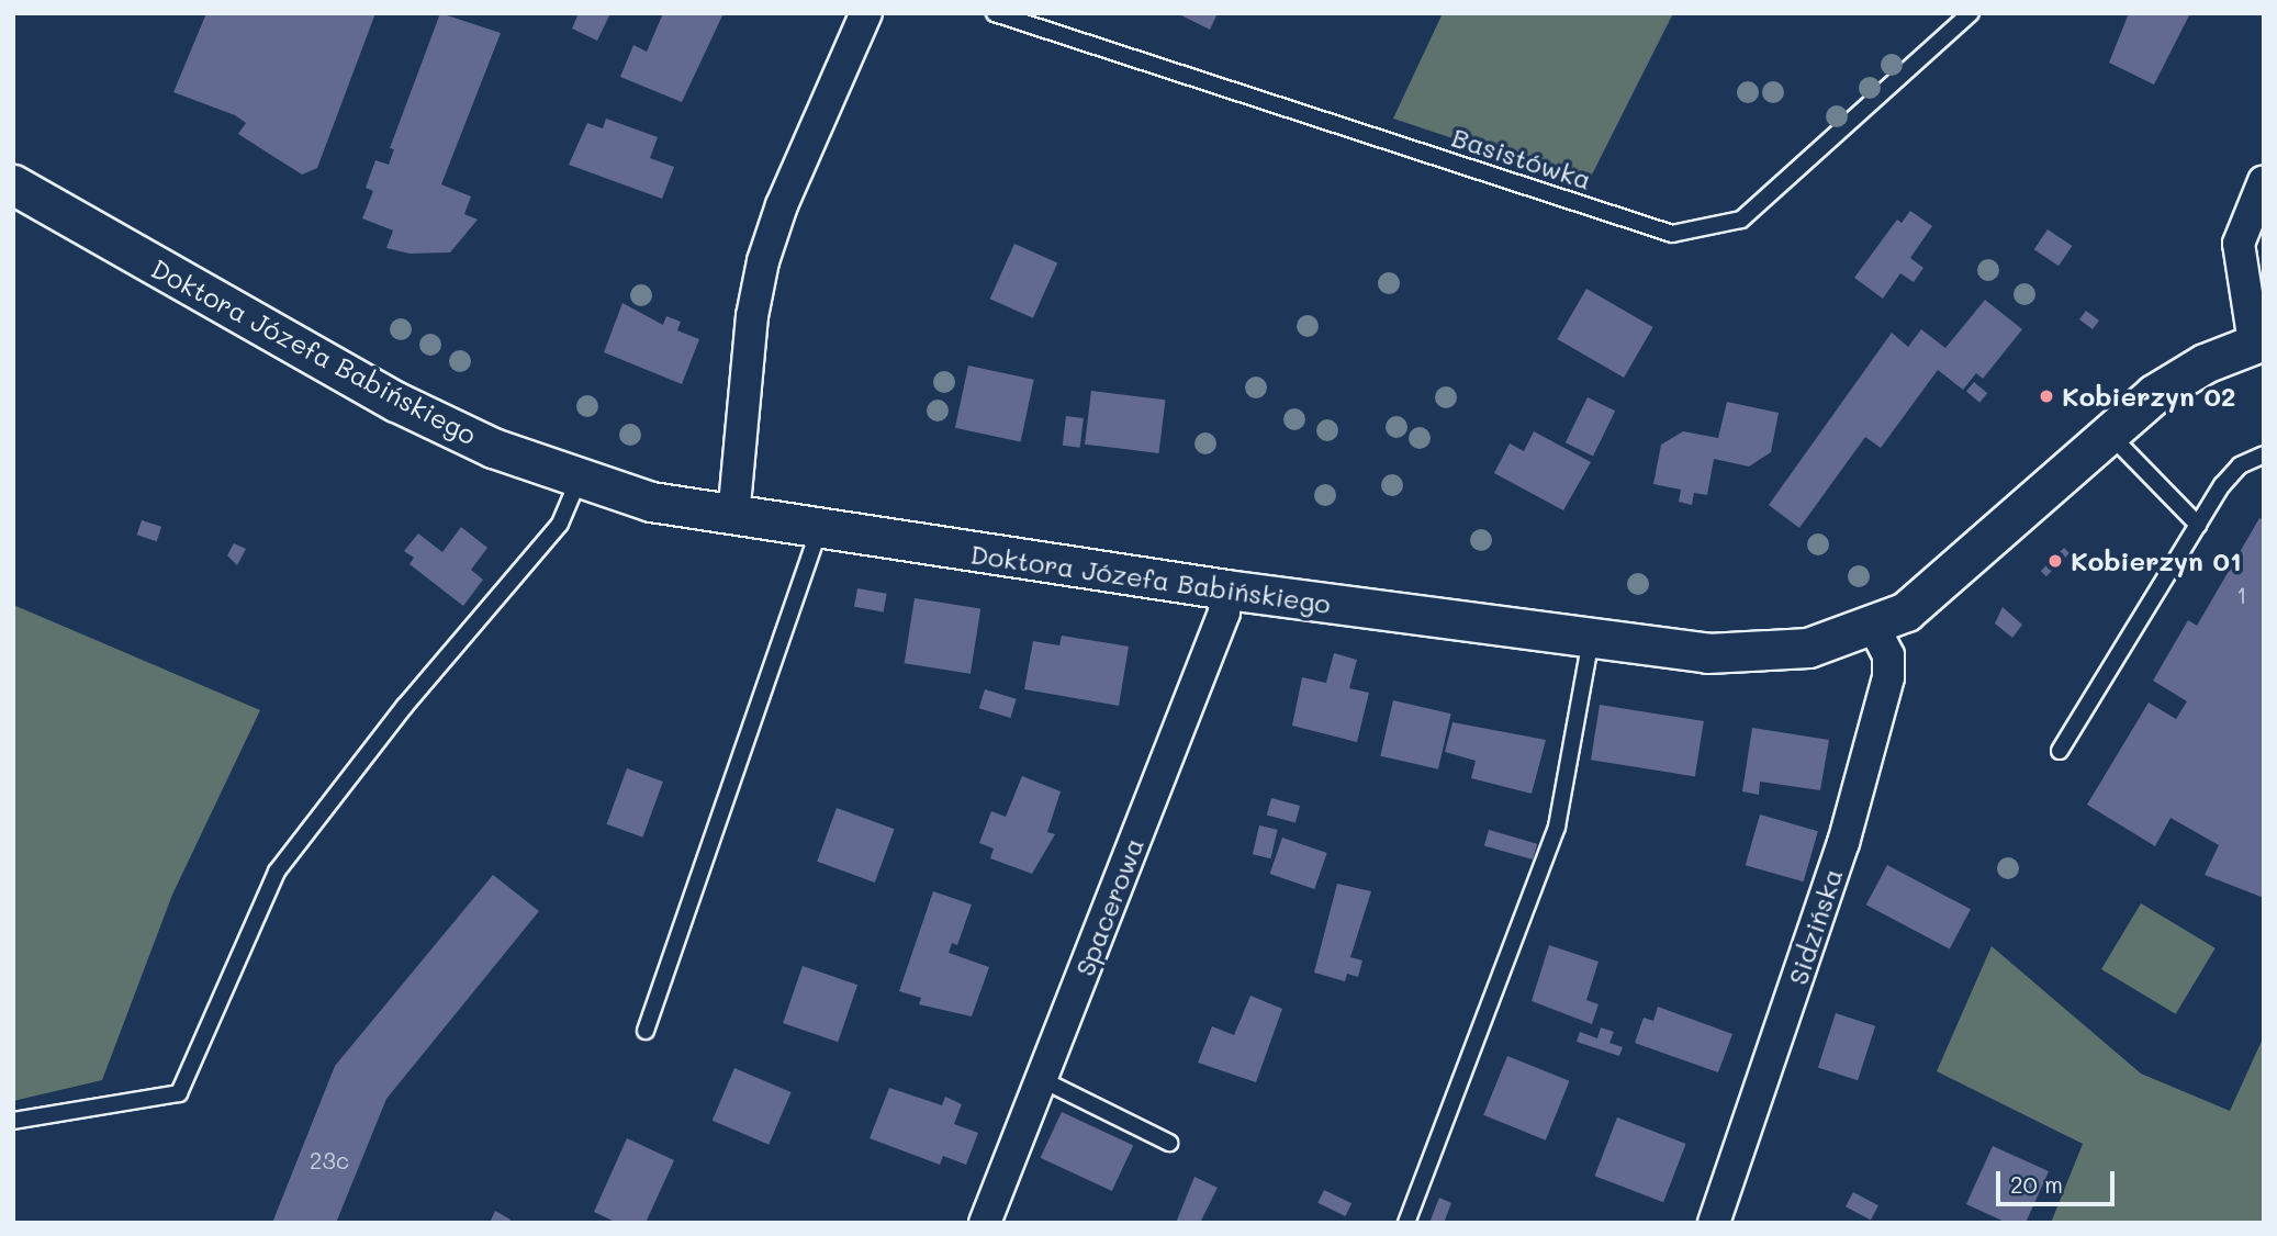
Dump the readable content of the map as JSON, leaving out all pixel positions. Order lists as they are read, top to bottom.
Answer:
{
  "streets": {
    "street": ["Doktora Józefa Babińskiego", "Spacerowa", "Sidzińska"],
    "lane": ["Basistówka"]
  },
  "crossings": [
    ["Doktora Józefa Babińskiego", "Spacerowa"],
    ["Doktora Józefa Babińskiego", "Sidzińska"]
  ],
  "places": ["Kobierzyn 02", "Kobierzyn 01"],
  "house_numbers": ["1", "23c"],
  "scale_bar": "20 m"
}
